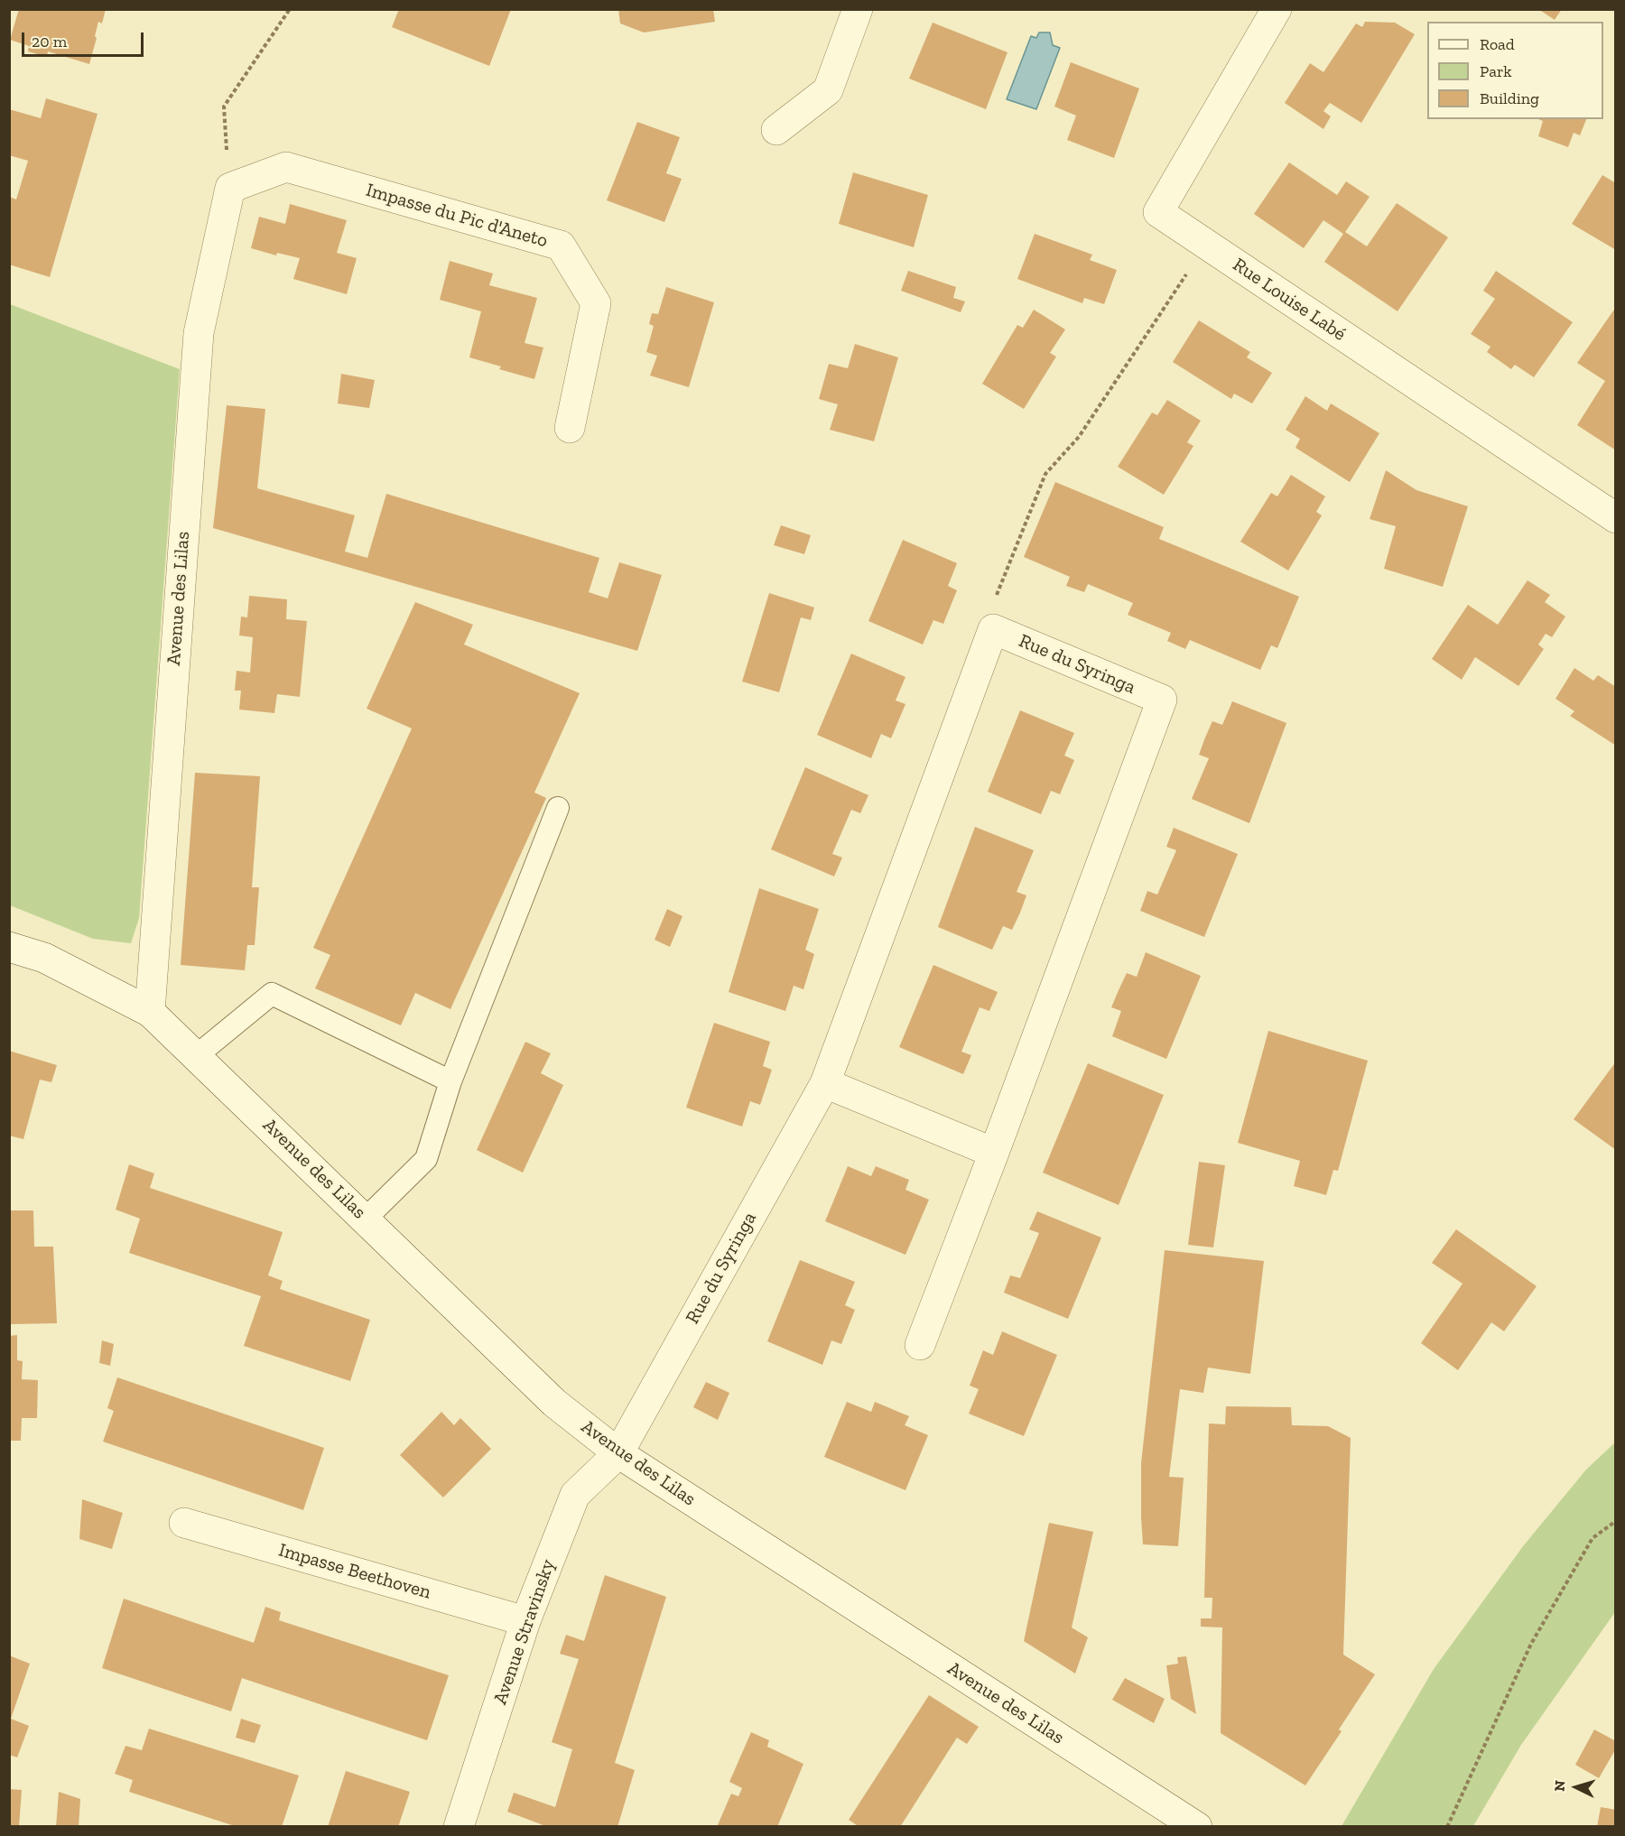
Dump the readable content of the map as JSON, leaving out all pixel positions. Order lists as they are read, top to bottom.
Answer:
{
  "streets": {
    "street": [
      "Impasse du Pic d'Aneto",
      "Rue Louise Labé",
      "Avenue des Lilas",
      "Rue du Syringa",
      "Impasse Beethoven",
      "Avenue Stravinsky"
    ]
  },
  "crossings": [
    ["Impasse du Pic d'Aneto", "Avenue des Lilas"],
    ["Avenue des Lilas", "Rue du Syringa"],
    ["Avenue des Lilas", "Avenue Stravinsky"],
    ["Rue du Syringa", "Avenue Stravinsky"],
    ["Impasse Beethoven", "Avenue Stravinsky"]
  ],
  "legend": ["Road", "Park", "Building"],
  "scale_bar": "20 m",
  "north": "left"
}
